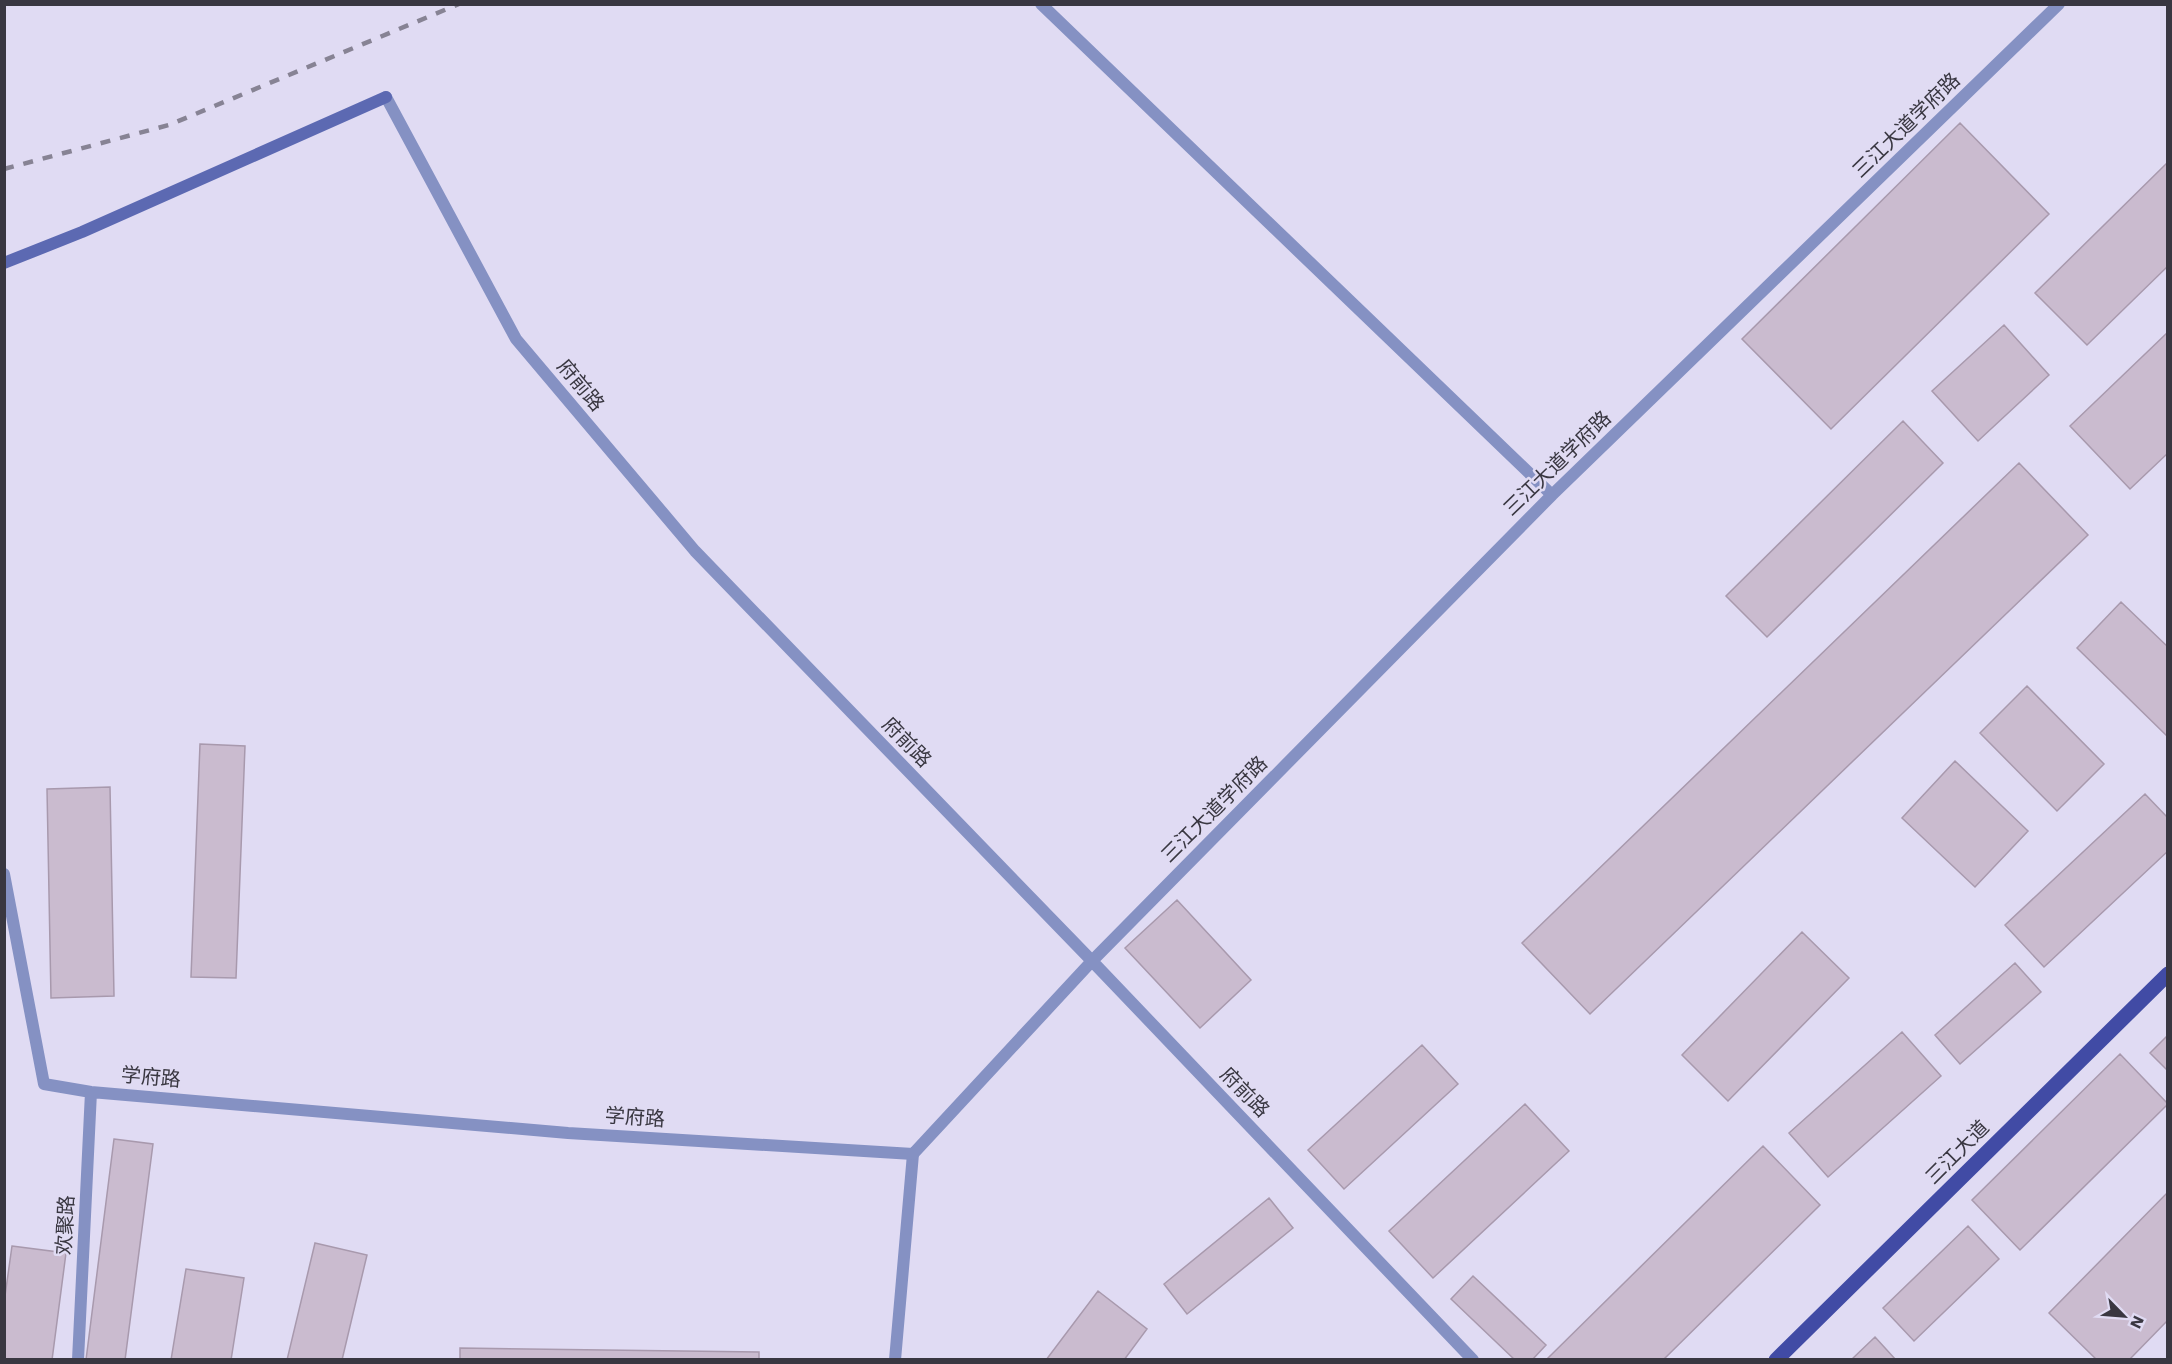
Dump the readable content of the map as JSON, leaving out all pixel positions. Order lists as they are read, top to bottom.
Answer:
{
  "streets": {
    "main road": ["三江大道"],
    "street": [
      "三江大道学府路",
      "府前路",
      "学府路",
      "欢聚路"
    ]
  },
  "crossings": [
    ["三江大道学府路", "府前路"],
    ["学府路", "欢聚路"]
  ],
  "north": "bottom right"
}
